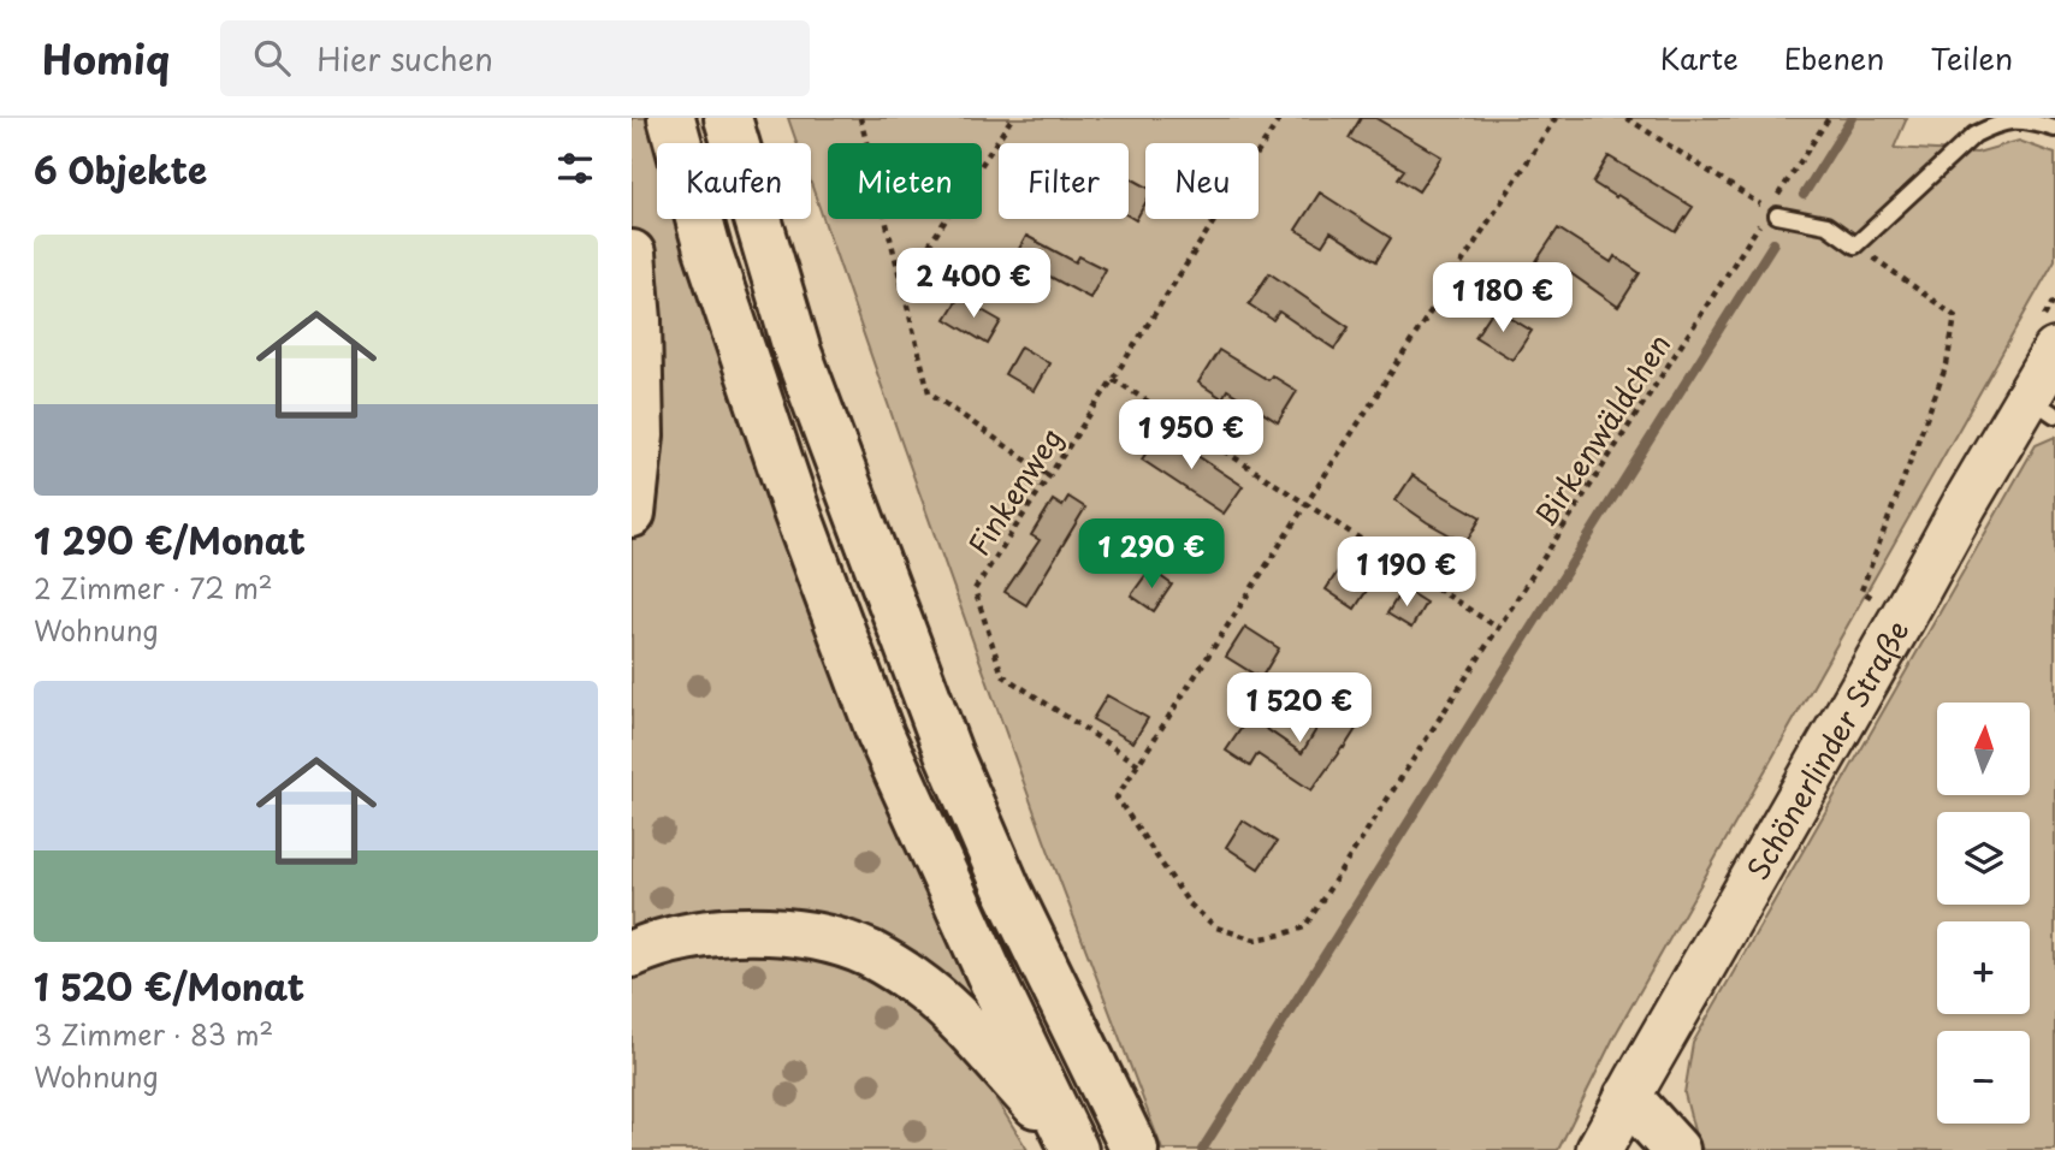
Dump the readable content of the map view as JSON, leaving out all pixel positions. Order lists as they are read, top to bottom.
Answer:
{
  "streets": {
    "main road": ["Schönerlinder Straße"],
    "path": ["Birkenwäldchen", "Finkenweg"]
  },
  "crossings": [
    ["Birkenwäldchen", "Finkenweg"]
  ],
  "north": "top",
  "page": {
    "header": "Homiq",
    "search": "Hier suchen",
    "nav": ["Karte", "Ebenen", "Teilen"],
    "heading": "6 Objekte",
    "chip": [
      "Kaufen",
      "Mieten",
      "Filter",
      "Neu"
    ],
    "list": [
      {
        "name": "1 290 €/Monat",
        "note": "2 Zimmer · 72 m² · Wohnung"
      },
      {
        "name": "1 520 €/Monat",
        "note": "3 Zimmer · 83 m² · Wohnung"
      }
    ],
    "price": [
      "2 400 €",
      "1 180 €",
      "1 950 €",
      "1 290 €",
      "1 190 €",
      "1 520 €"
    ],
    "map_buttons": ["+", "−"]
  }
}
